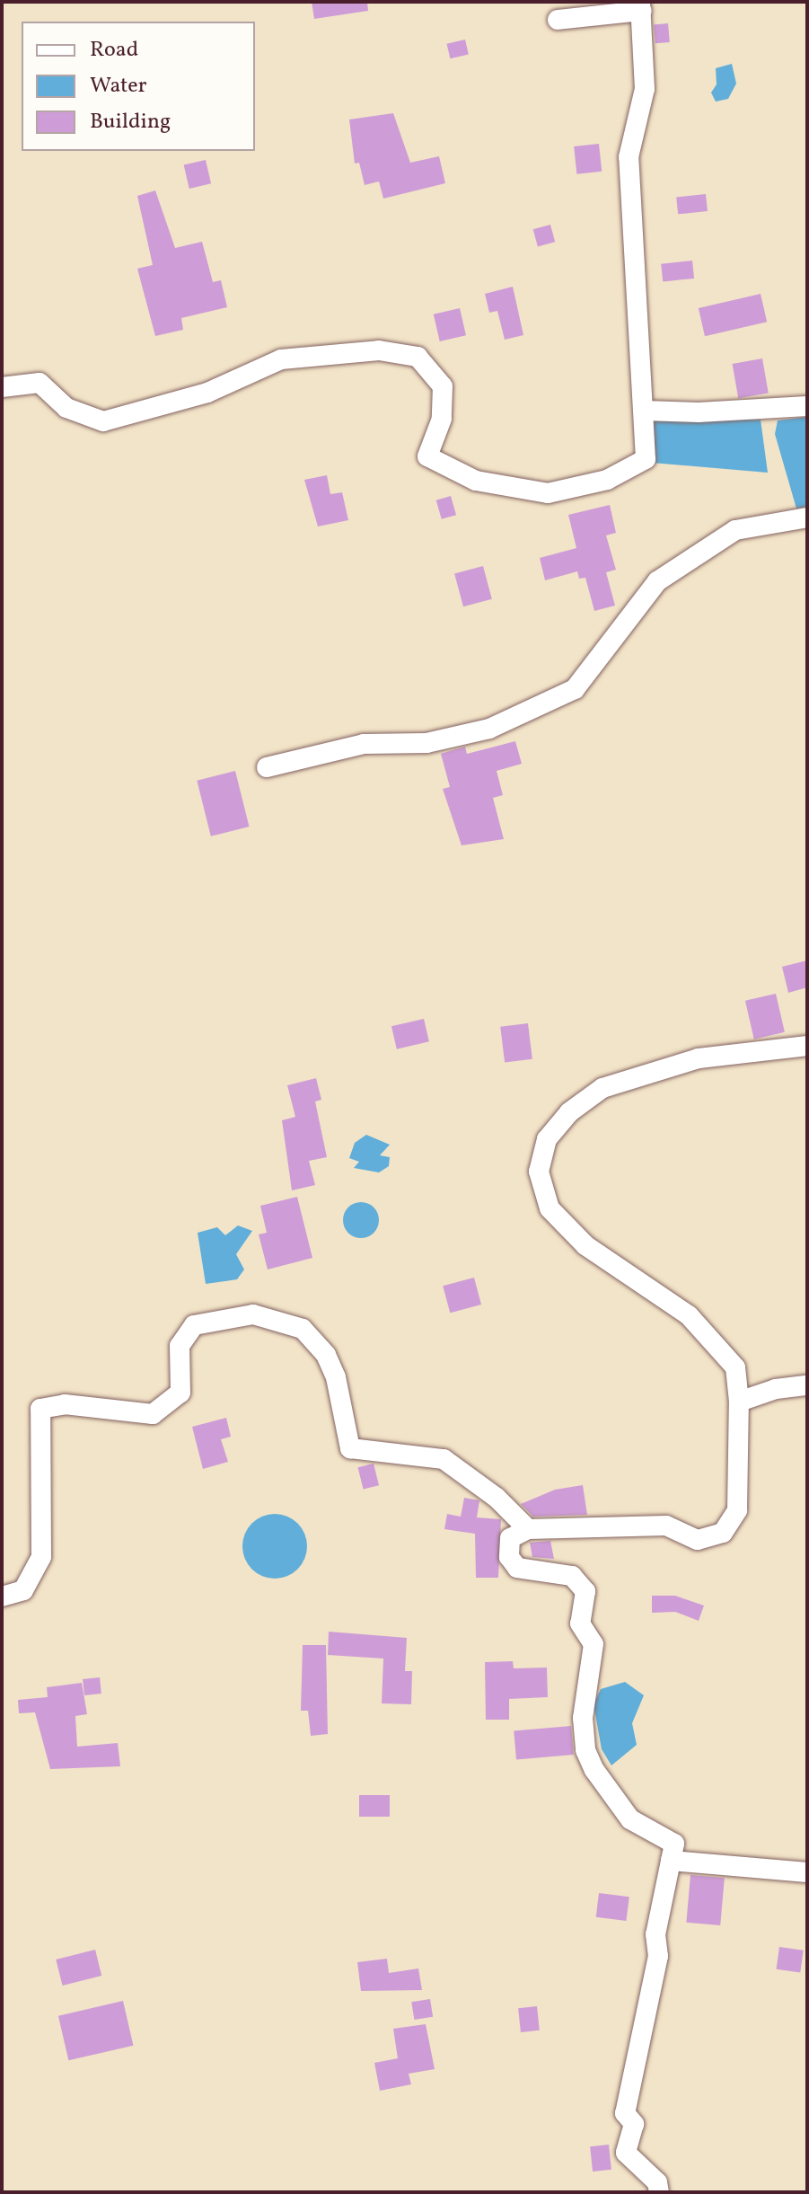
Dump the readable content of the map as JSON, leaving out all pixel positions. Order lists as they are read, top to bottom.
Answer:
{
  "legend": ["Road", "Water", "Building"]
}
